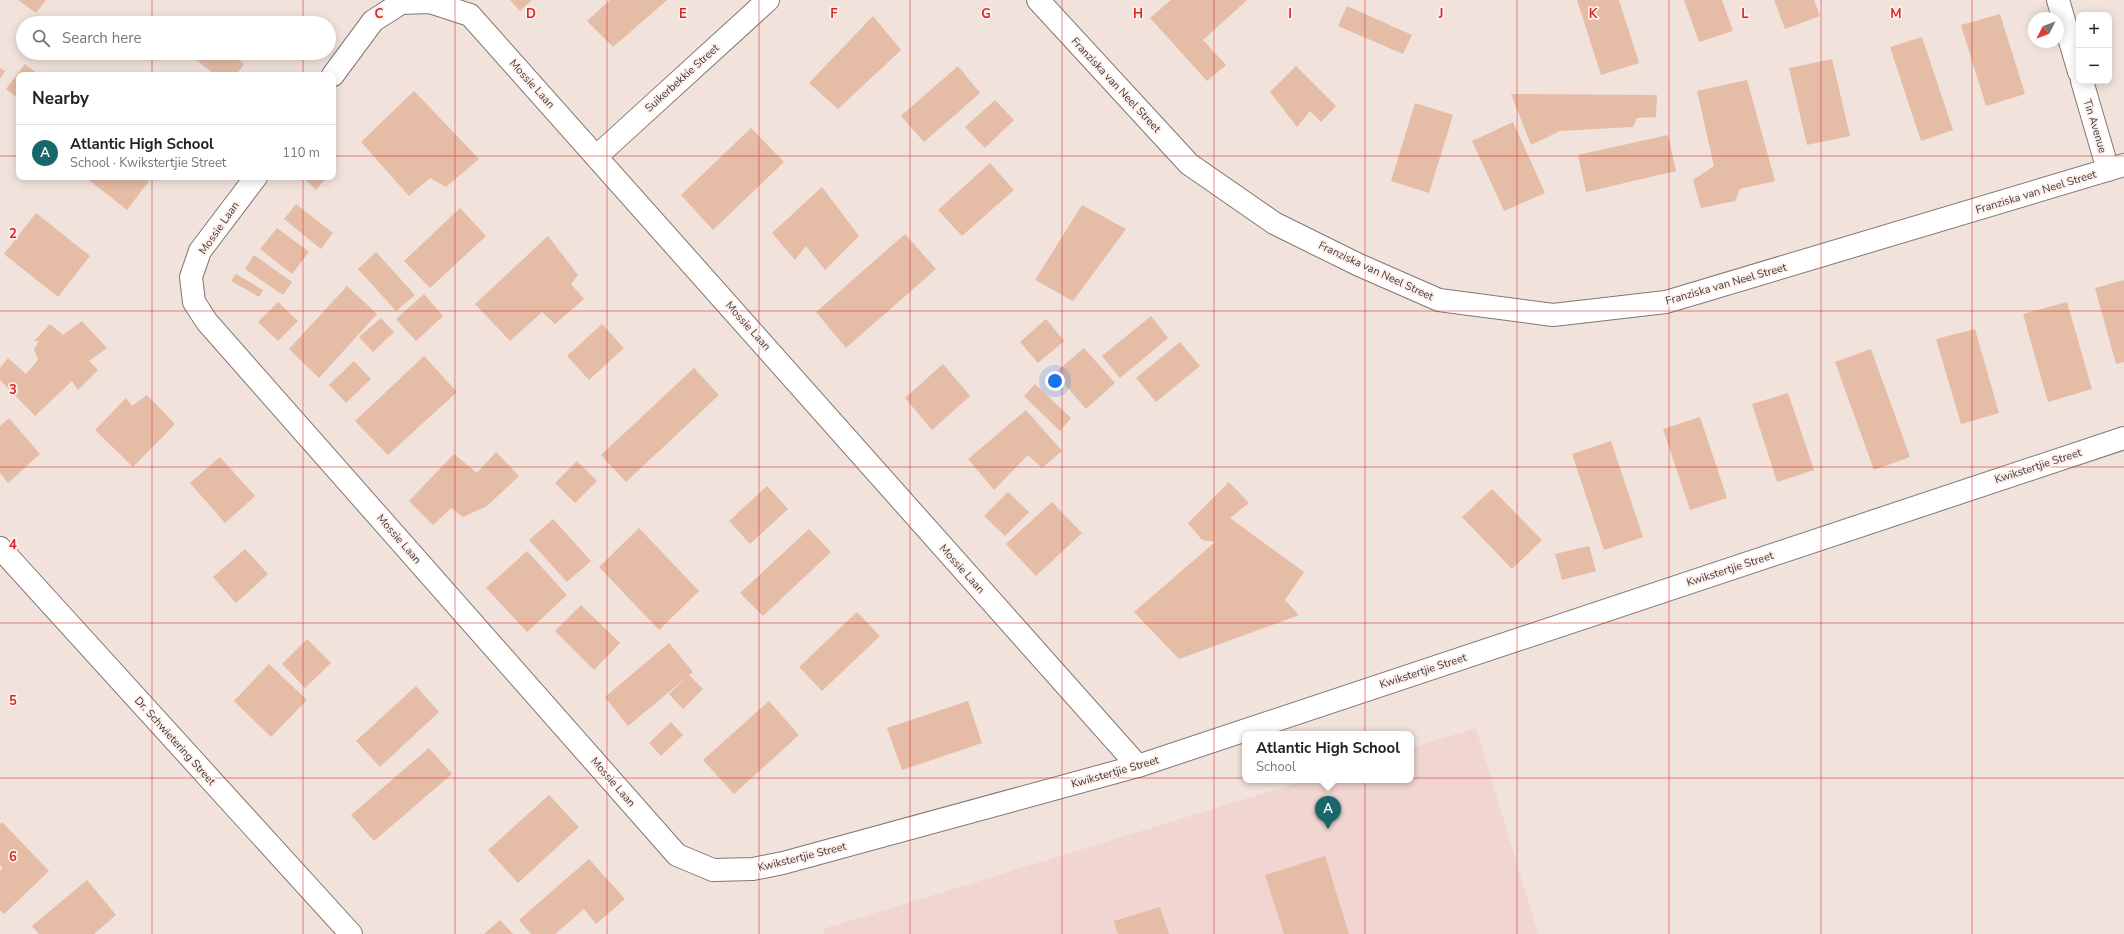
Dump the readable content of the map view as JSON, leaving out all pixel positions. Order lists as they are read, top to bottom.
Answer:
{
  "streets": {
    "street": [
      "Suikerbekkie Street",
      "Mossie Laan",
      "Franziska van Neel Street",
      "Tin Avenue",
      "Kwikstertjie Street",
      "Dr. Schwietering Street"
    ]
  },
  "crossings": [
    ["Suikerbekkie Street", "Mossie Laan"],
    ["Mossie Laan", "Kwikstertjie Street"],
    ["Franziska van Neel Street", "Tin Avenue"]
  ],
  "north": "bottom left",
  "page": {
    "map_buttons": ["+", "−"],
    "search": "Search here",
    "heading": "Nearby",
    "list": [
      {
        "mark": "A",
        "name": "Atlantic High School",
        "note": "School · Kwikstertjie Street",
        "value": "110 m"
      }
    ],
    "popup": ["Atlantic High School", "School"],
    "pins": "A"
  },
  "grid": {
    "columns": [
      "C",
      "D",
      "E",
      "F",
      "G",
      "H",
      "I",
      "J",
      "K",
      "L",
      "M"
    ],
    "rows": [
      "2",
      "3",
      "4",
      "5",
      "6"
    ]
  }
}
